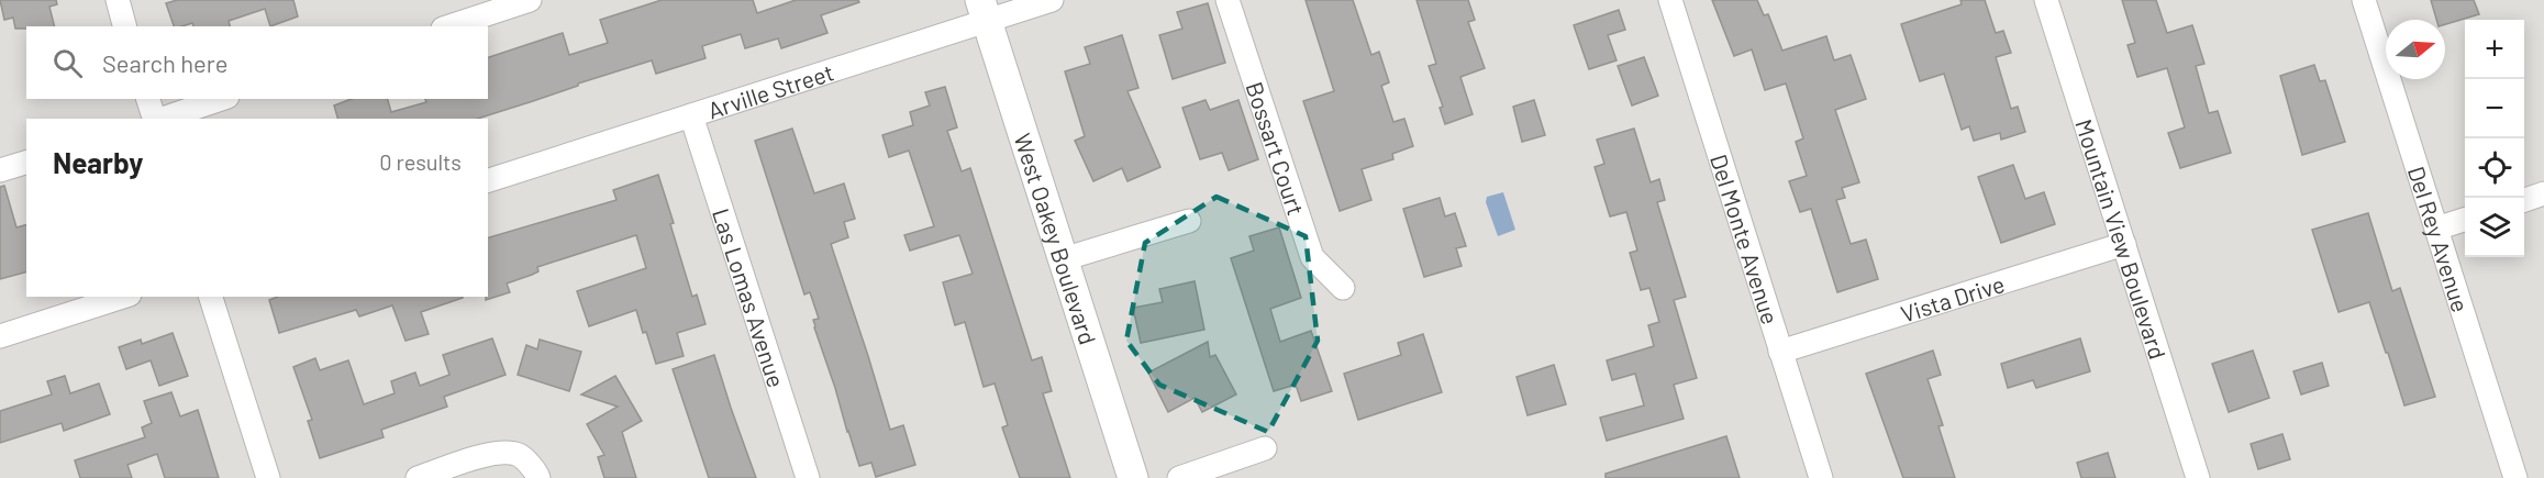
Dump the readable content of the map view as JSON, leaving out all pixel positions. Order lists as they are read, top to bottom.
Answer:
{
  "streets": {
    "main road": ["West Oakey Boulevard"],
    "street": [
      "Arville Street",
      "Bossart Court",
      "Mountain View Boulevard",
      "Del Monte Avenue",
      "Del Rey Avenue",
      "Las Lomas Avenue",
      "Vista Drive"
    ]
  },
  "crossings": [
    ["Arville Street", "West Oakey Boulevard"],
    ["Arville Street", "Las Lomas Avenue"],
    ["Mountain View Boulevard", "Vista Drive"],
    ["Del Monte Avenue", "Vista Drive"]
  ],
  "north": "right",
  "page": {
    "map_buttons": ["+", "−"],
    "search": "Search here",
    "heading": ["Nearby", "0 results"]
  }
}
